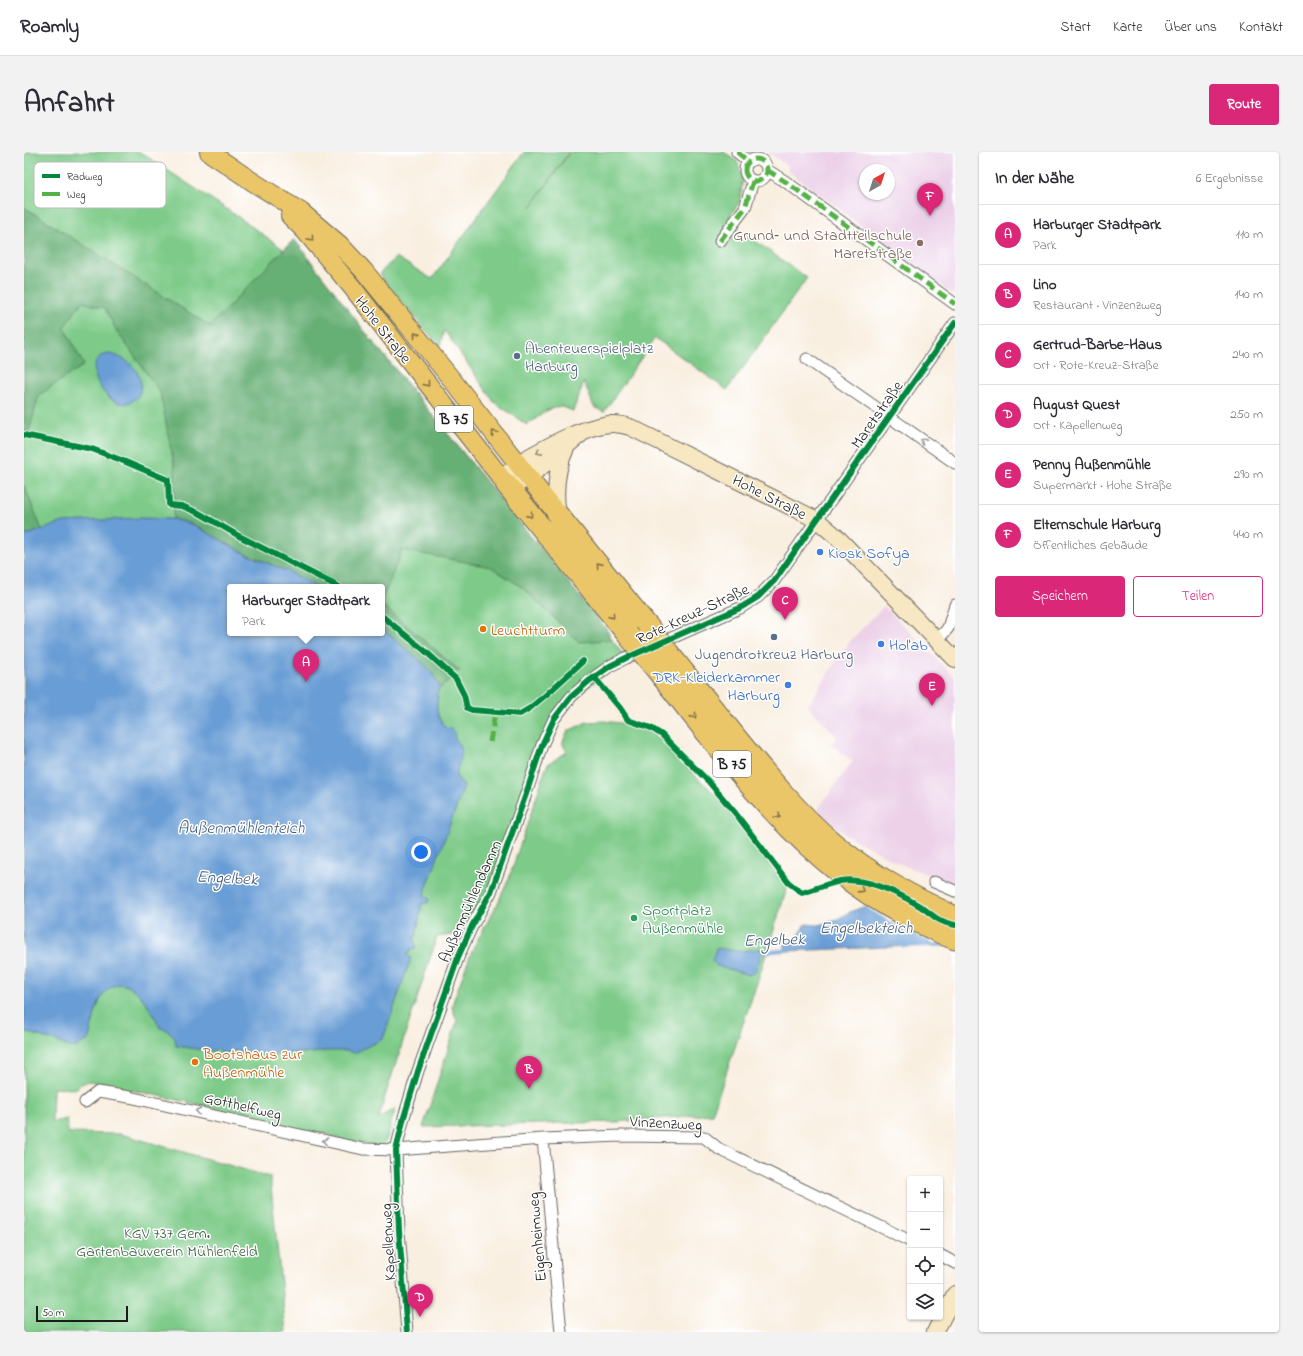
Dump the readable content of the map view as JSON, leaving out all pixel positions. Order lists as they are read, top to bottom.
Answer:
{
  "streets": {
    "highway": ["B 75"],
    "main road": ["Hohe Straße"],
    "street": [
      "Maretstraße",
      "Rote-Kreuz-Straße",
      "Außenmühlendamm",
      "Gotthelfweg",
      "Vinzenzweg",
      "Eigenheimweg",
      "Kapellenweg"
    ]
  },
  "crossings": [
    ["Hohe Straße", "Maretstraße"],
    ["Hohe Straße", "B 75"],
    ["Hohe Straße", "Rote-Kreuz-Straße"],
    ["Maretstraße", "Rote-Kreuz-Straße"],
    ["Rote-Kreuz-Straße", "Außenmühlendamm"],
    ["Außenmühlendamm", "Gotthelfweg"],
    ["Außenmühlendamm", "Vinzenzweg"],
    ["Außenmühlendamm", "Kapellenweg"],
    ["Gotthelfweg", "Vinzenzweg"],
    ["Gotthelfweg", "Kapellenweg"],
    ["Vinzenzweg", "Eigenheimweg"],
    ["Vinzenzweg", "Kapellenweg"]
  ],
  "one_way": ["Gotthelfweg"],
  "water": ["Außenmühlenteich", "Engelbek", "Engelbekteich"],
  "parks": ["KGV 737 Gem. Gartenbauverein Mühlenfeld"],
  "places": [
    "Grund‐ und Stadtteilschule Maretstraße",
    "Abenteuerspielplatz Harburg",
    "Kiosk Sofya",
    "Leuchtturm",
    "Jugendrotkreuz Harburg",
    "Hol'ab",
    "DRK-Kleiderkammer Harburg",
    "Sportplatz Außenmühle",
    "Bootshaus zur Außenmühle"
  ],
  "legend": ["Radweg", "Weg"],
  "scale_bar": "50 m",
  "north": "top right",
  "page": {
    "header": "Roamly",
    "nav": [
      "Start",
      "Karte",
      "Über uns",
      "Kontakt"
    ],
    "title": "Anfahrt",
    "buttons": [
      "Route",
      ["Speichern", "Teilen"]
    ],
    "heading": ["In der Nähe", "6 Ergebnisse"],
    "pins": [
      "F",
      "C",
      "A",
      "E",
      "B",
      "D"
    ],
    "list": [
      {
        "mark": "A",
        "name": "Harburger Stadtpark",
        "note": "Park",
        "value": "110 m"
      },
      {
        "mark": "B",
        "name": "Lino",
        "note": "Restaurant · Vinzenzweg",
        "value": "140 m"
      },
      {
        "mark": "C",
        "name": "Gertrud-Barbe-Haus",
        "note": "Ort · Rote-Kreuz-Straße",
        "value": "240 m"
      },
      {
        "mark": "D",
        "name": "August Quest",
        "note": "Ort · Kapellenweg",
        "value": "250 m"
      },
      {
        "mark": "E",
        "name": "Penny Außenmühle",
        "note": "Supermarkt · Hohe Straße",
        "value": "290 m"
      },
      {
        "mark": "F",
        "name": "Elternschule Harburg",
        "note": "Öffentliches Gebäude",
        "value": "440 m"
      }
    ],
    "popup": ["Harburger Stadtpark", "Park"],
    "map_buttons": ["+", "−"],
    "scale": "50 m"
  }
}
